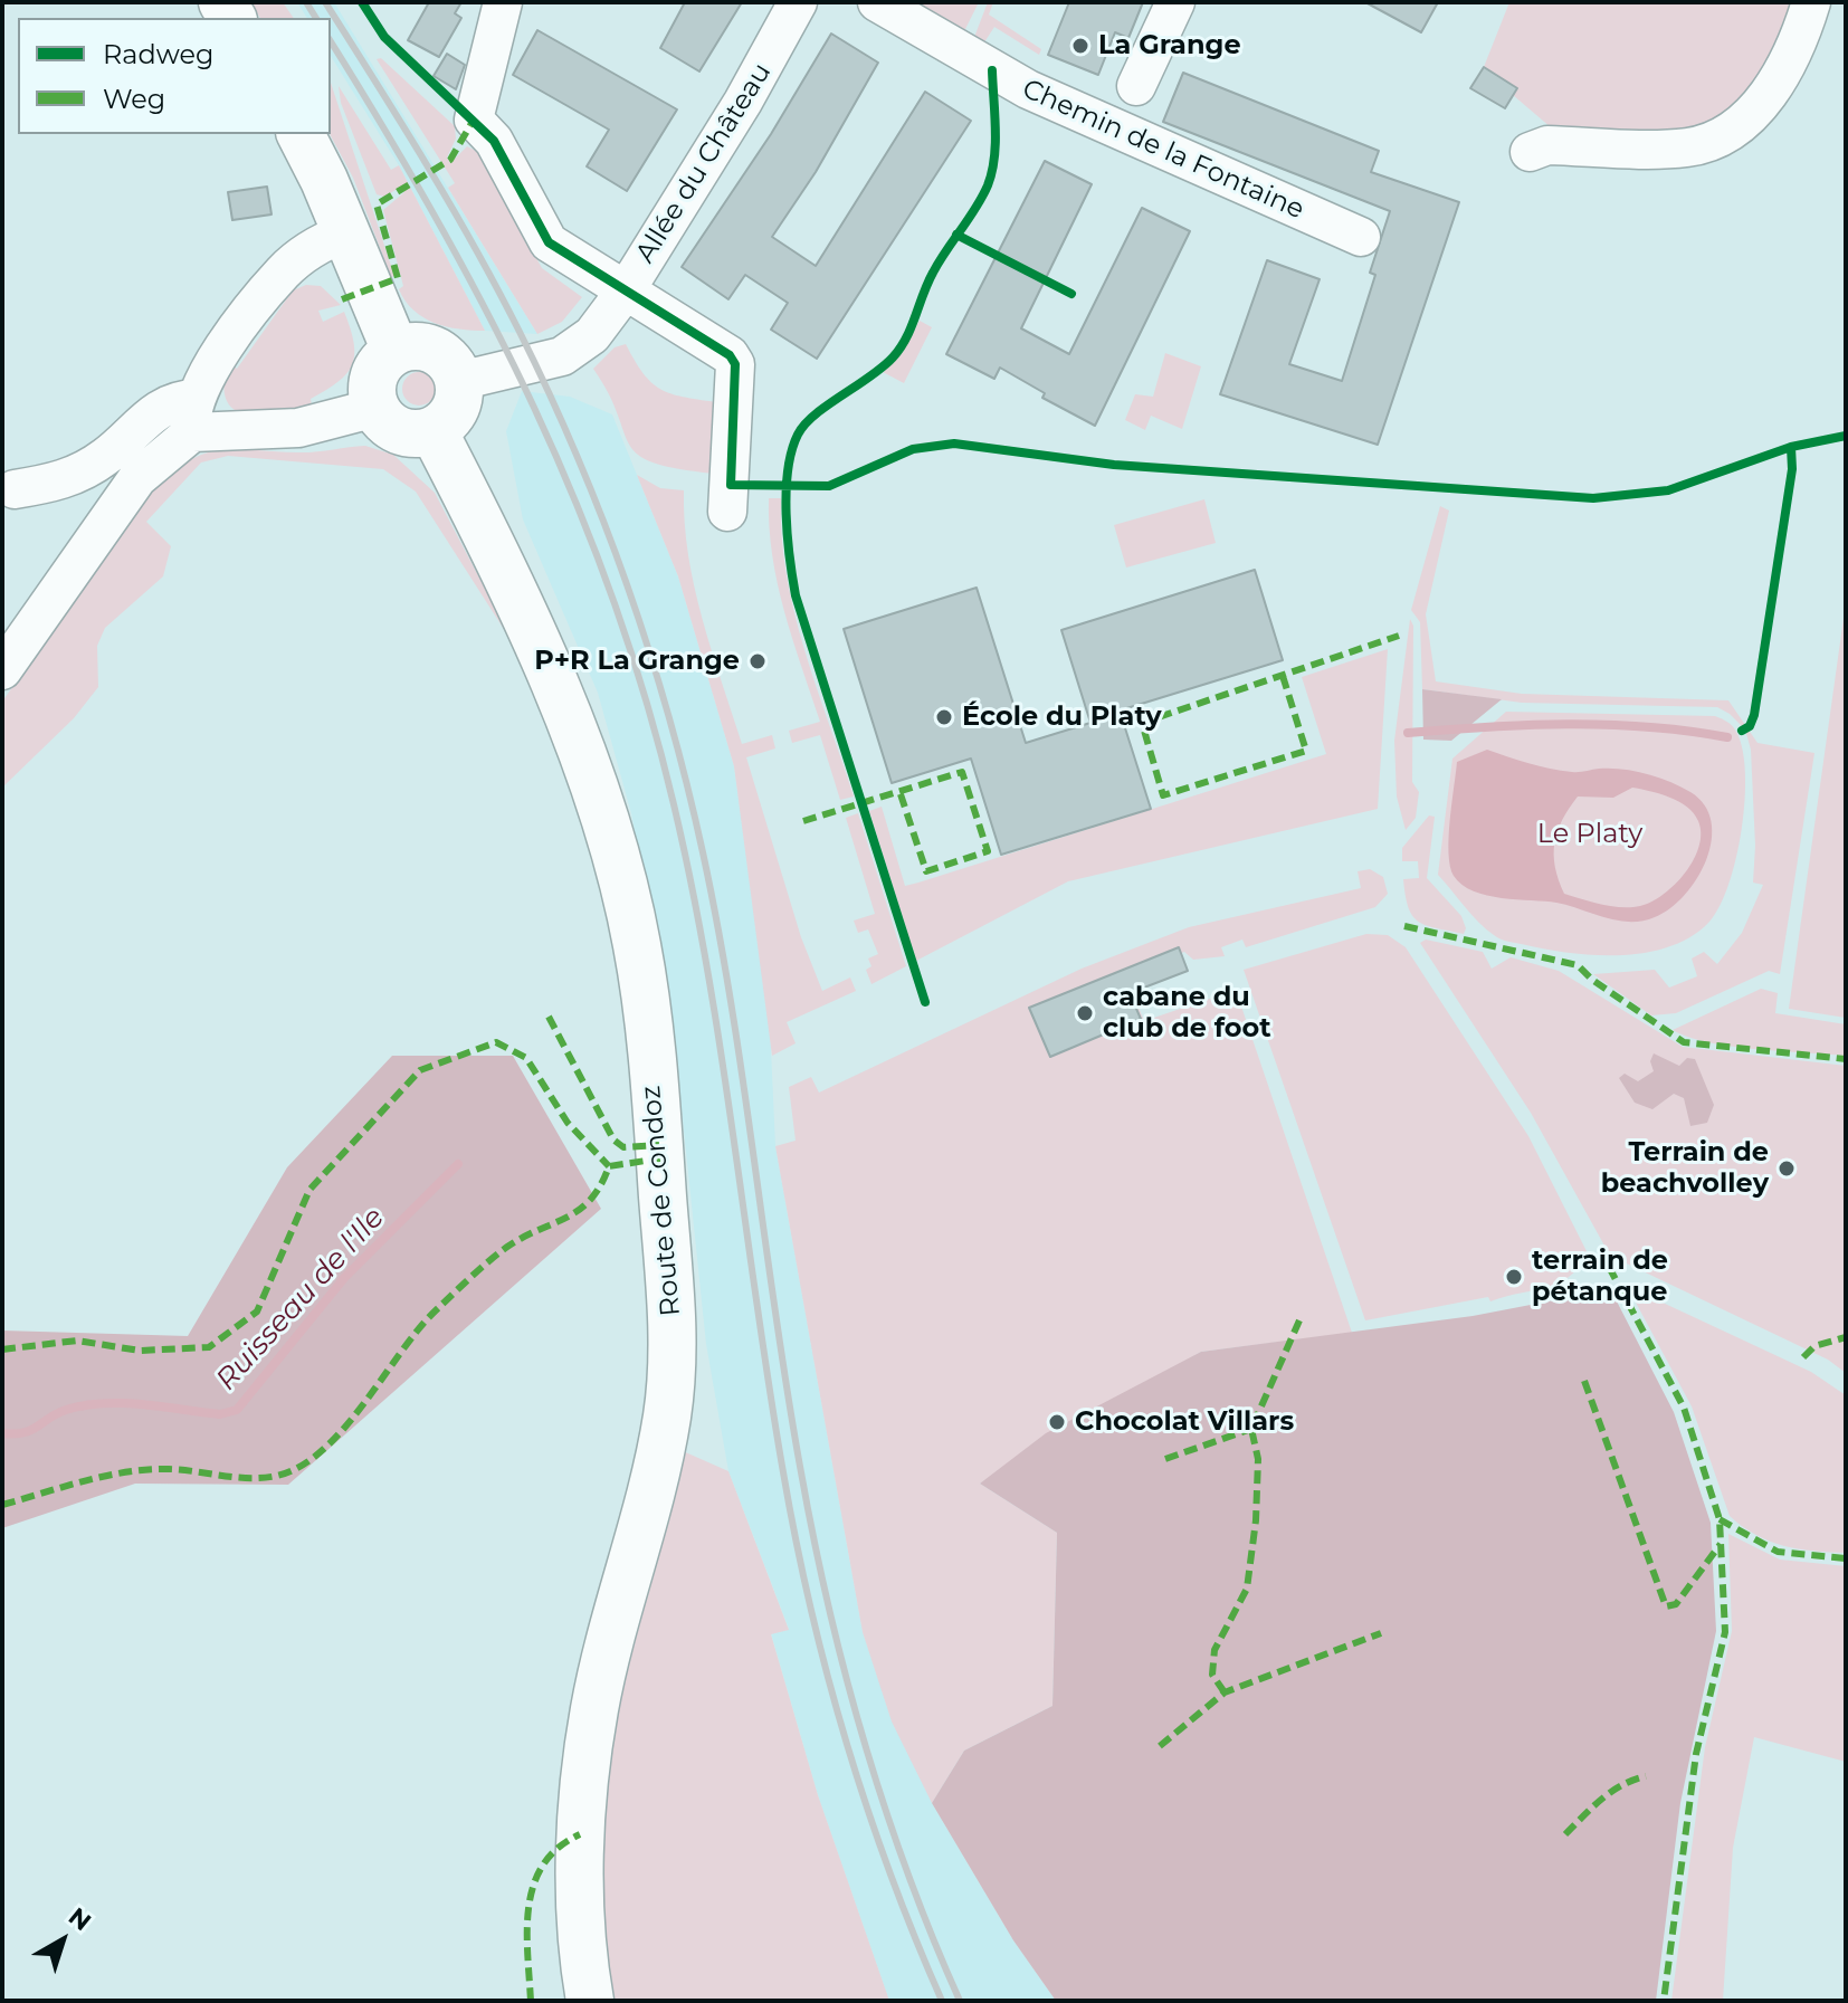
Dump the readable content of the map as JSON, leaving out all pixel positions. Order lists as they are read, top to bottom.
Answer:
{
  "streets": {
    "main road": ["Route de Condoz"],
    "street": ["Chemin de la Fontaine", "Allée du Château"]
  },
  "crossings": [
    ["Allée du Château", "Route de Condoz"]
  ],
  "water": ["Ruisseau de l'Ile"],
  "parks": ["Le Platy"],
  "places": [
    "La Grange",
    "P+R La Grange",
    "École du Platy",
    "cabane du club de foot",
    "Terrain de beachvolley",
    "terrain de pétanque",
    "Chocolat Villars"
  ],
  "legend": ["Radweg", "Weg"],
  "north": "top right"
}
